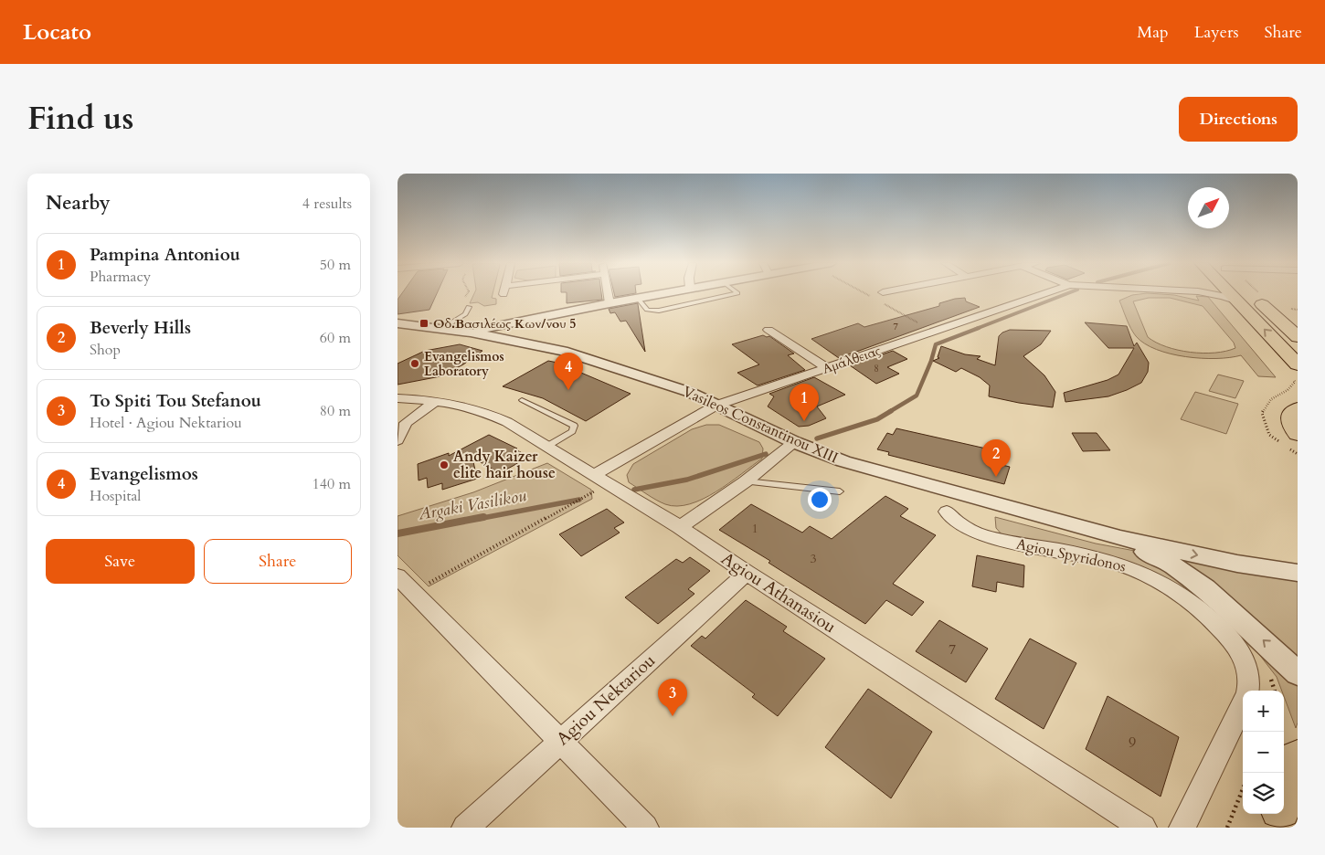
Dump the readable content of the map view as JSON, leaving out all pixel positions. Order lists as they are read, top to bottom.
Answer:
{
  "streets": {
    "street": [
      "Αμάλθειας",
      "Vasileos Constantinou XIII",
      "Agiou Spyridonos",
      "Agiou Athanasiou",
      "Agiou Nektariou"
    ]
  },
  "crossings": [
    ["Αμάλθειας", "Vasileos Constantinou XIII"],
    ["Αμάλθειας", "Agiou Athanasiou"],
    ["Agiou Athanasiou", "Agiou Nektariou"]
  ],
  "water": ["Argaki Vasilikou"],
  "places": {
    "transit": ["Οδ.Βασιλέως Κων/νου 5"],
    "other": ["Evangelismos Laboratory", "Andy Kaizer elite hair house"]
  },
  "house_numbers": [
    "7",
    "8",
    "1",
    "3",
    "7",
    "9"
  ],
  "north": "top right",
  "page": {
    "header": "Locato",
    "nav": ["Map", "Layers", "Share"],
    "title": "Find us",
    "buttons": [
      "Directions",
      ["Save", "Share"]
    ],
    "heading": ["Nearby", "4 results"],
    "list": [
      {
        "mark": "1",
        "name": "Pampina Antoniou",
        "note": "Pharmacy",
        "value": "50 m"
      },
      {
        "mark": "2",
        "name": "Beverly Hills",
        "note": "Shop",
        "value": "60 m"
      },
      {
        "mark": "3",
        "name": "To Spiti Tou Stefanou",
        "note": "Hotel · Agiou Nektariou",
        "value": "80 m"
      },
      {
        "mark": "4",
        "name": "Evangelismos",
        "note": "Hospital",
        "value": "140 m"
      }
    ],
    "pins": [
      "4",
      "1",
      "2",
      "3"
    ],
    "map_buttons": ["+", "−"]
  }
}
